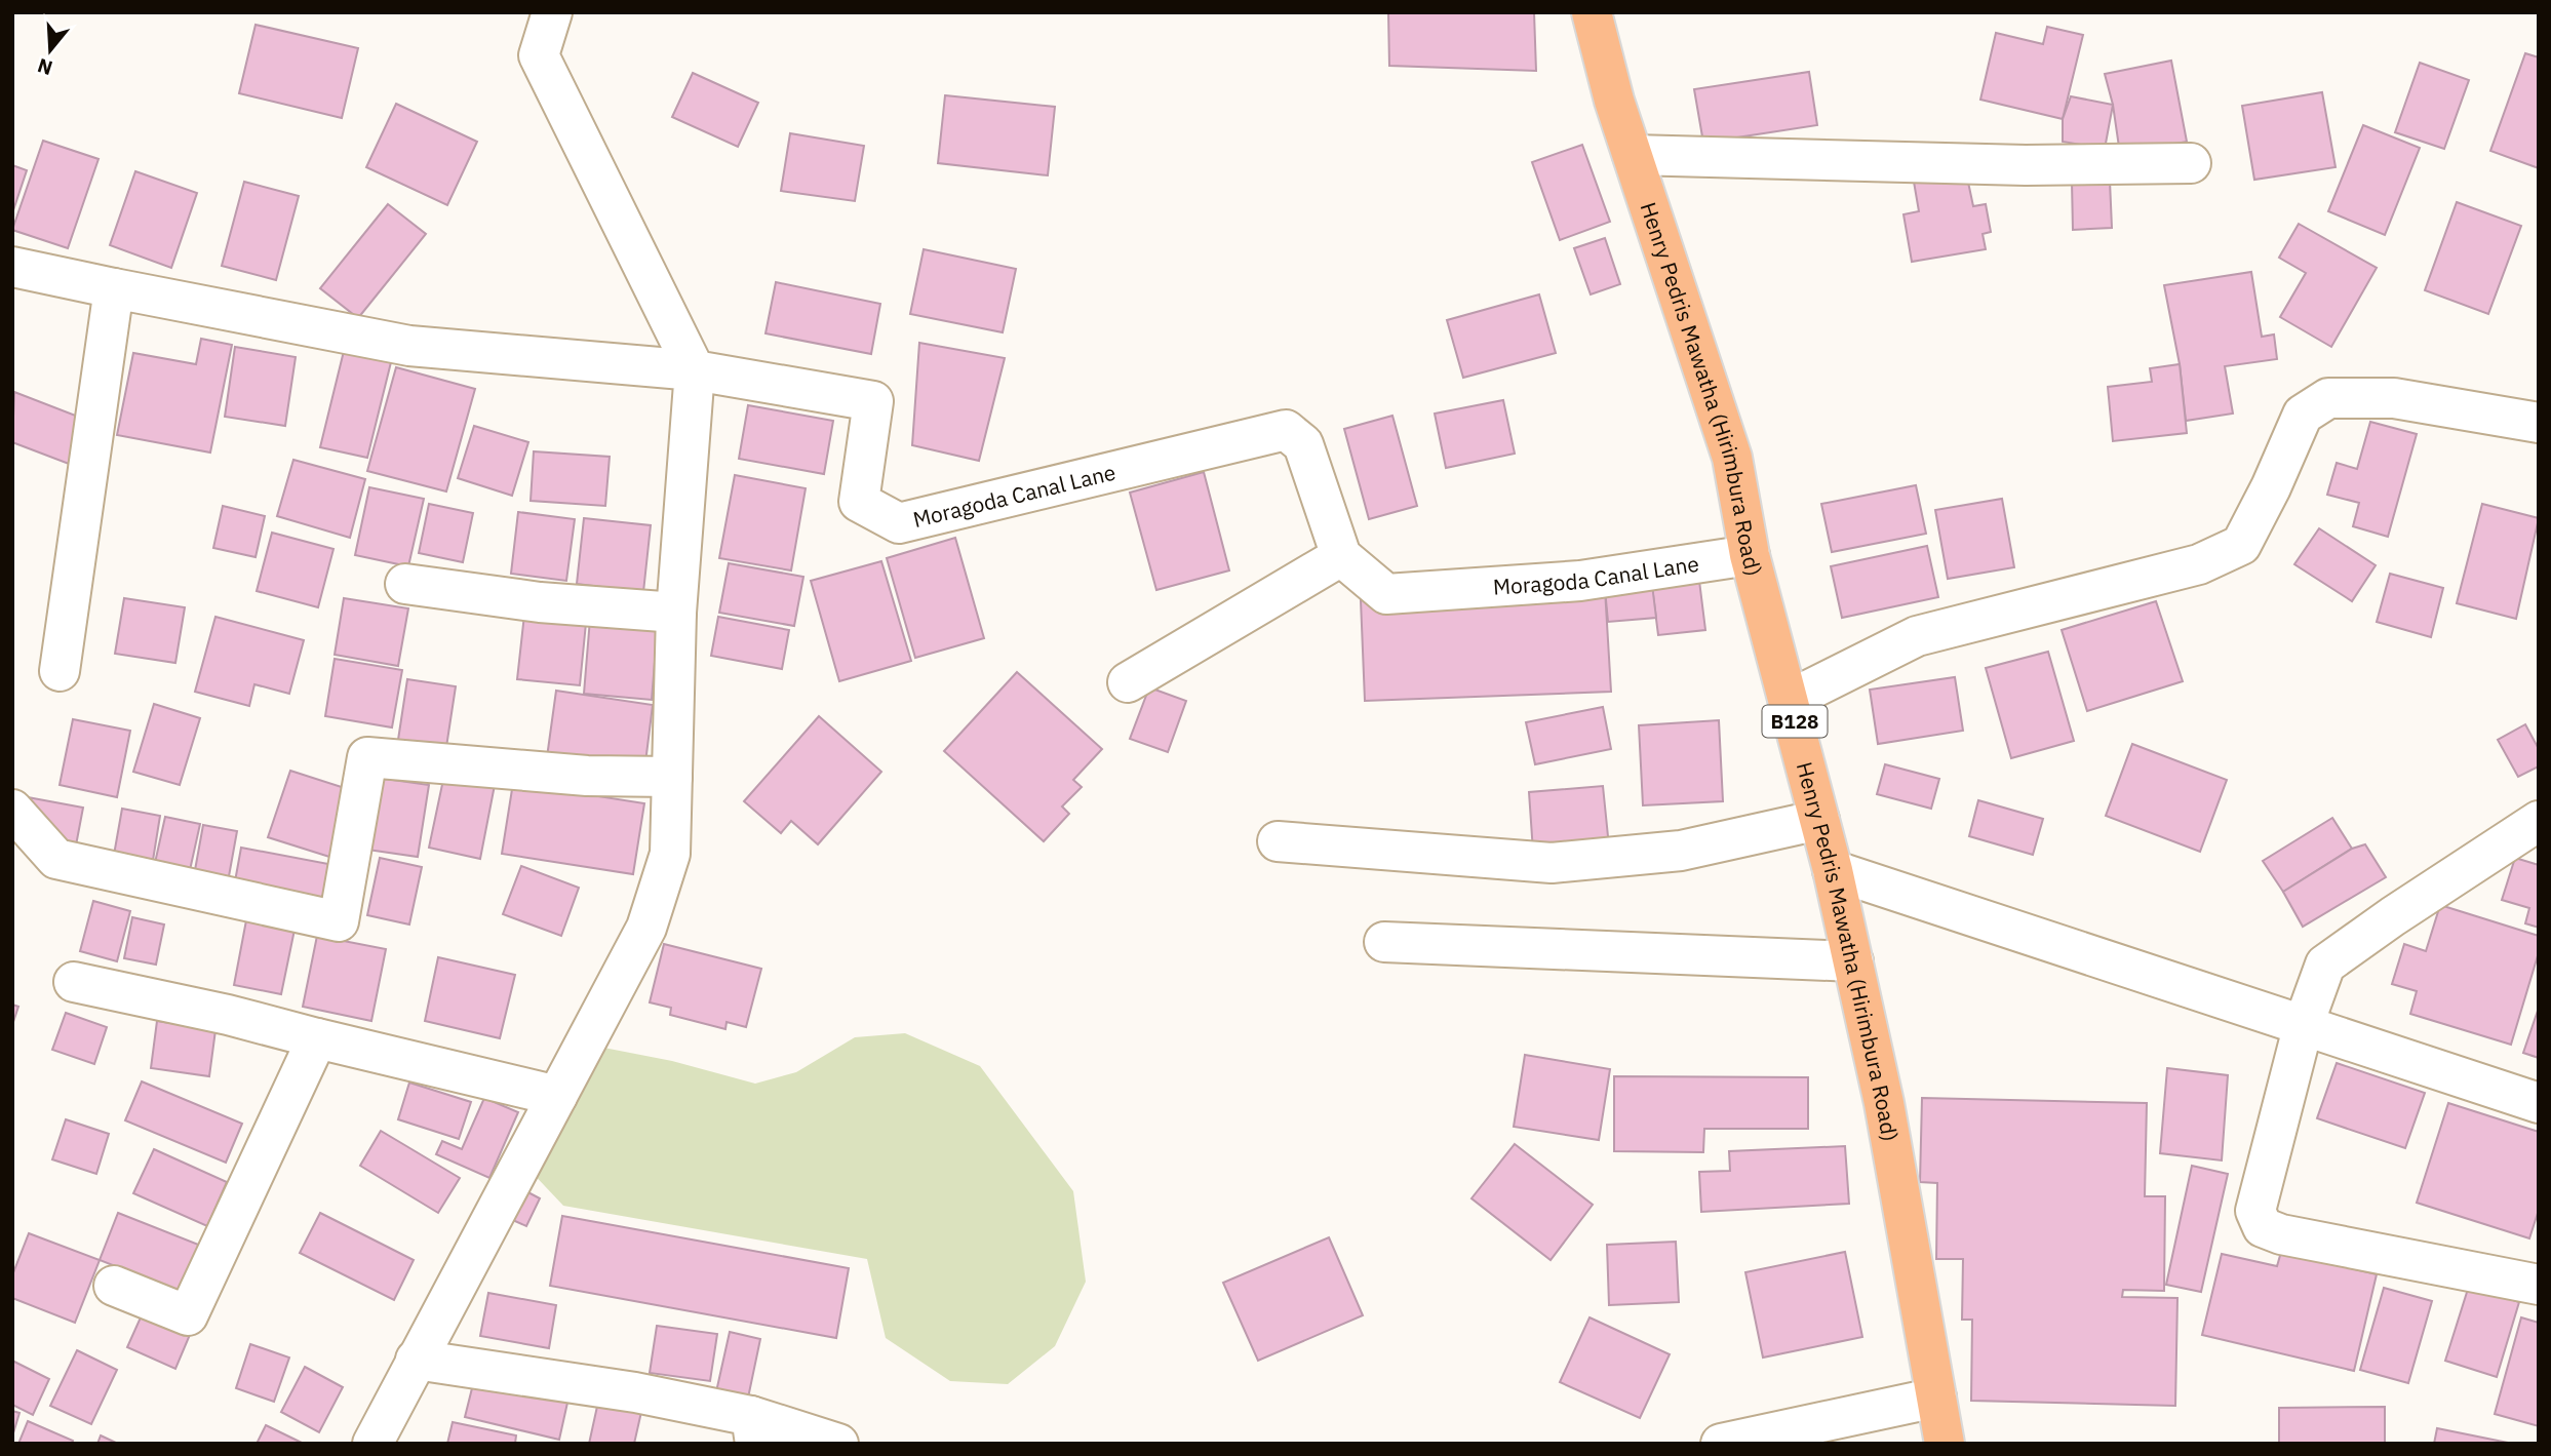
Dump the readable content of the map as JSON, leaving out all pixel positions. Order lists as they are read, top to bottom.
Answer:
{
  "streets": {
    "main road": ["Henry Pedris Mawatha (Hirimbura Road)", "B128"],
    "street": ["Moragoda Canal Lane"]
  },
  "crossings": [
    ["Henry Pedris Mawatha (Hirimbura Road)", "Moragoda Canal Lane"]
  ],
  "north": "bottom"
}
